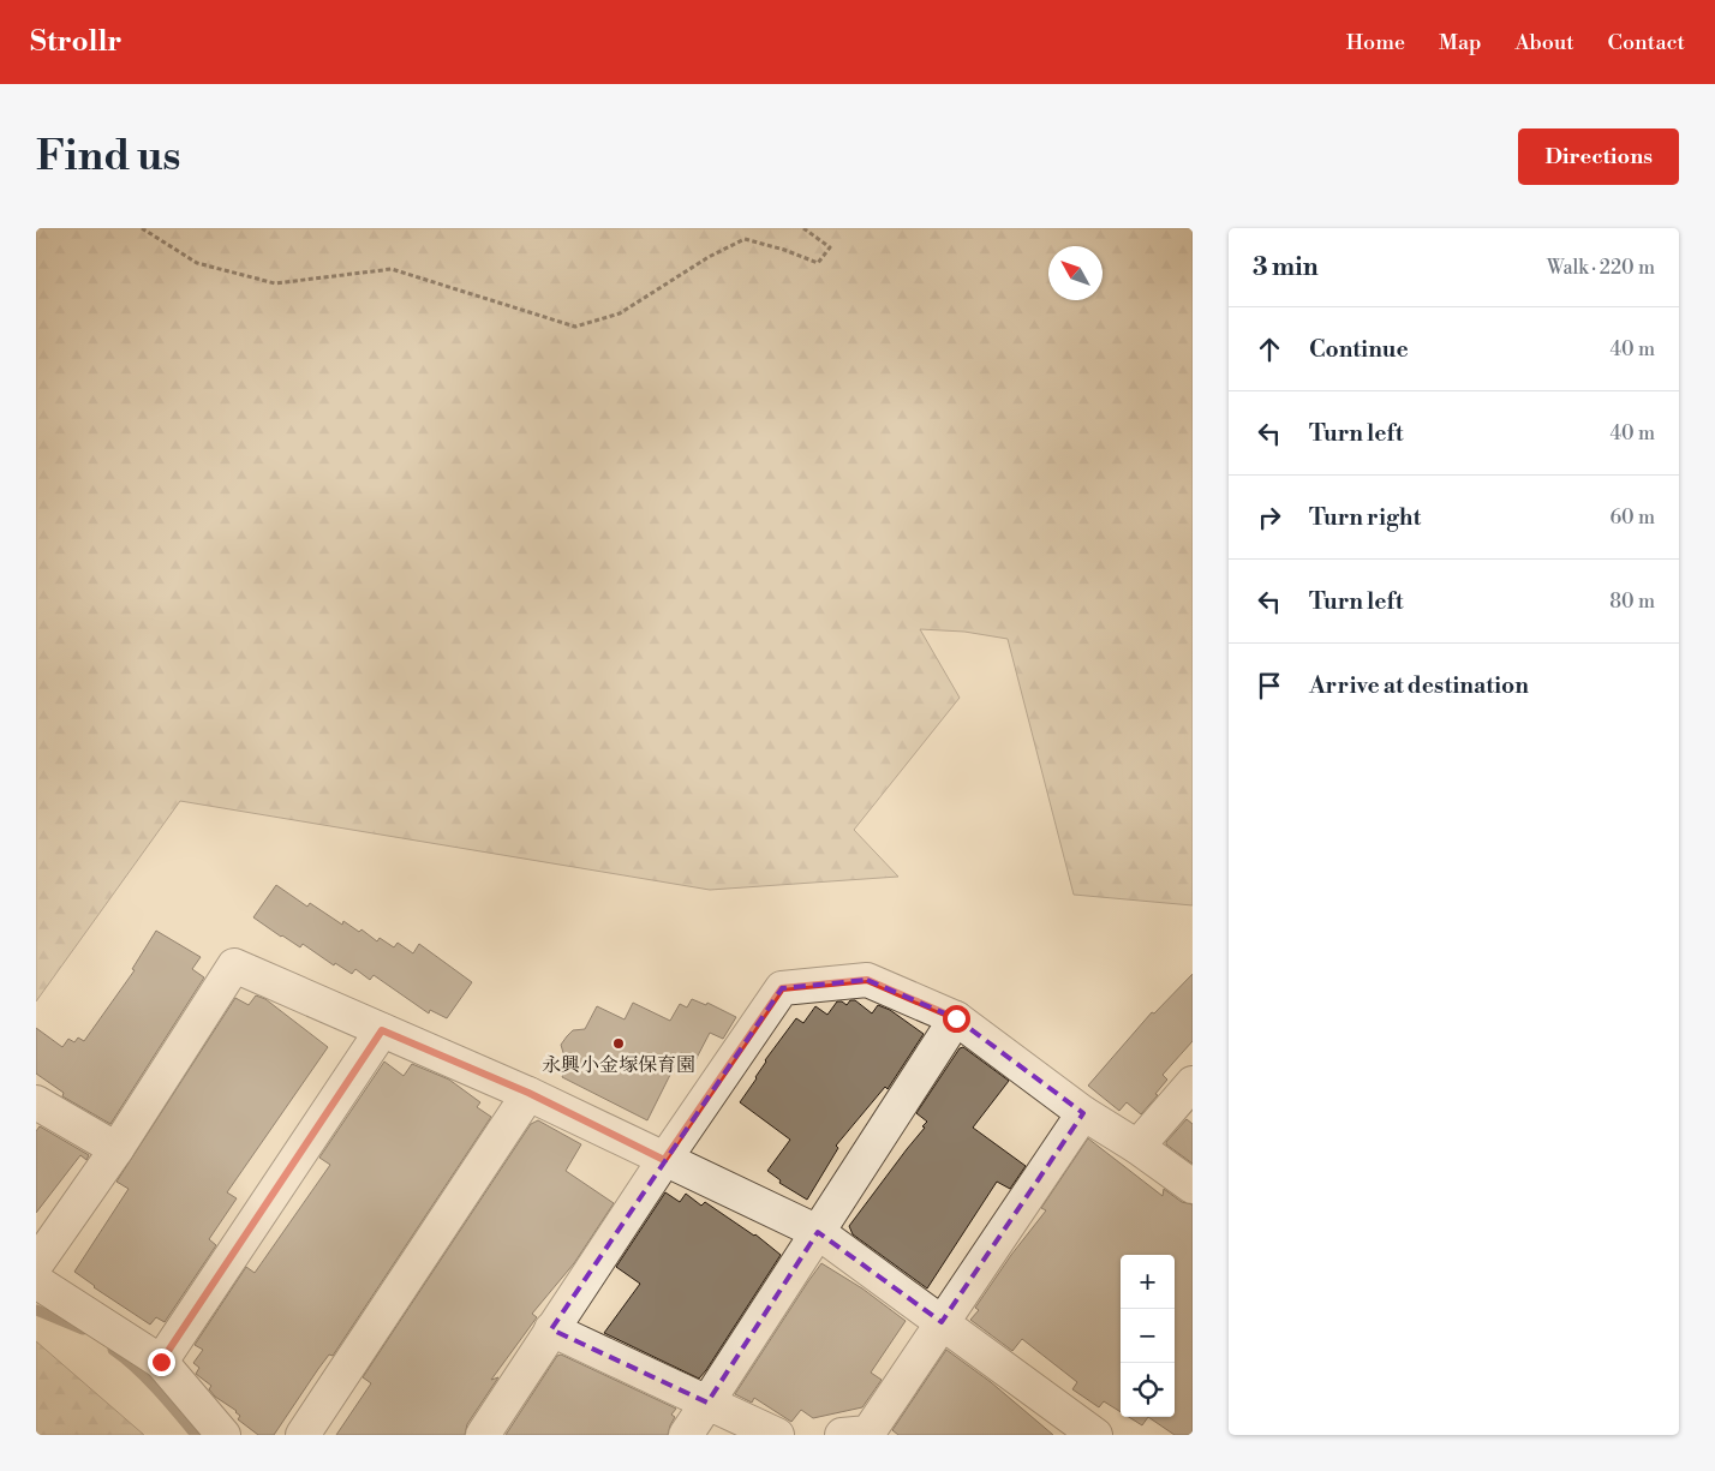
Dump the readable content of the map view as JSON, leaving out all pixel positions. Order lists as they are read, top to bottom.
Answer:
{
  "places": ["永興小金塚保育園"],
  "north": "top left",
  "page": {
    "header": "Strollr",
    "nav": [
      "Home",
      "Map",
      "About",
      "Contact"
    ],
    "buttons": "Directions",
    "title": "Find us",
    "heading": ["3 min", "Walk · 220 m"],
    "list": [
      ["Continue", "40 m"],
      ["Turn left", "40 m"],
      ["Turn right", "60 m"],
      ["Turn left", "80 m"],
      "Arrive at destination"
    ],
    "map_buttons": ["+", "−"]
  }
}
